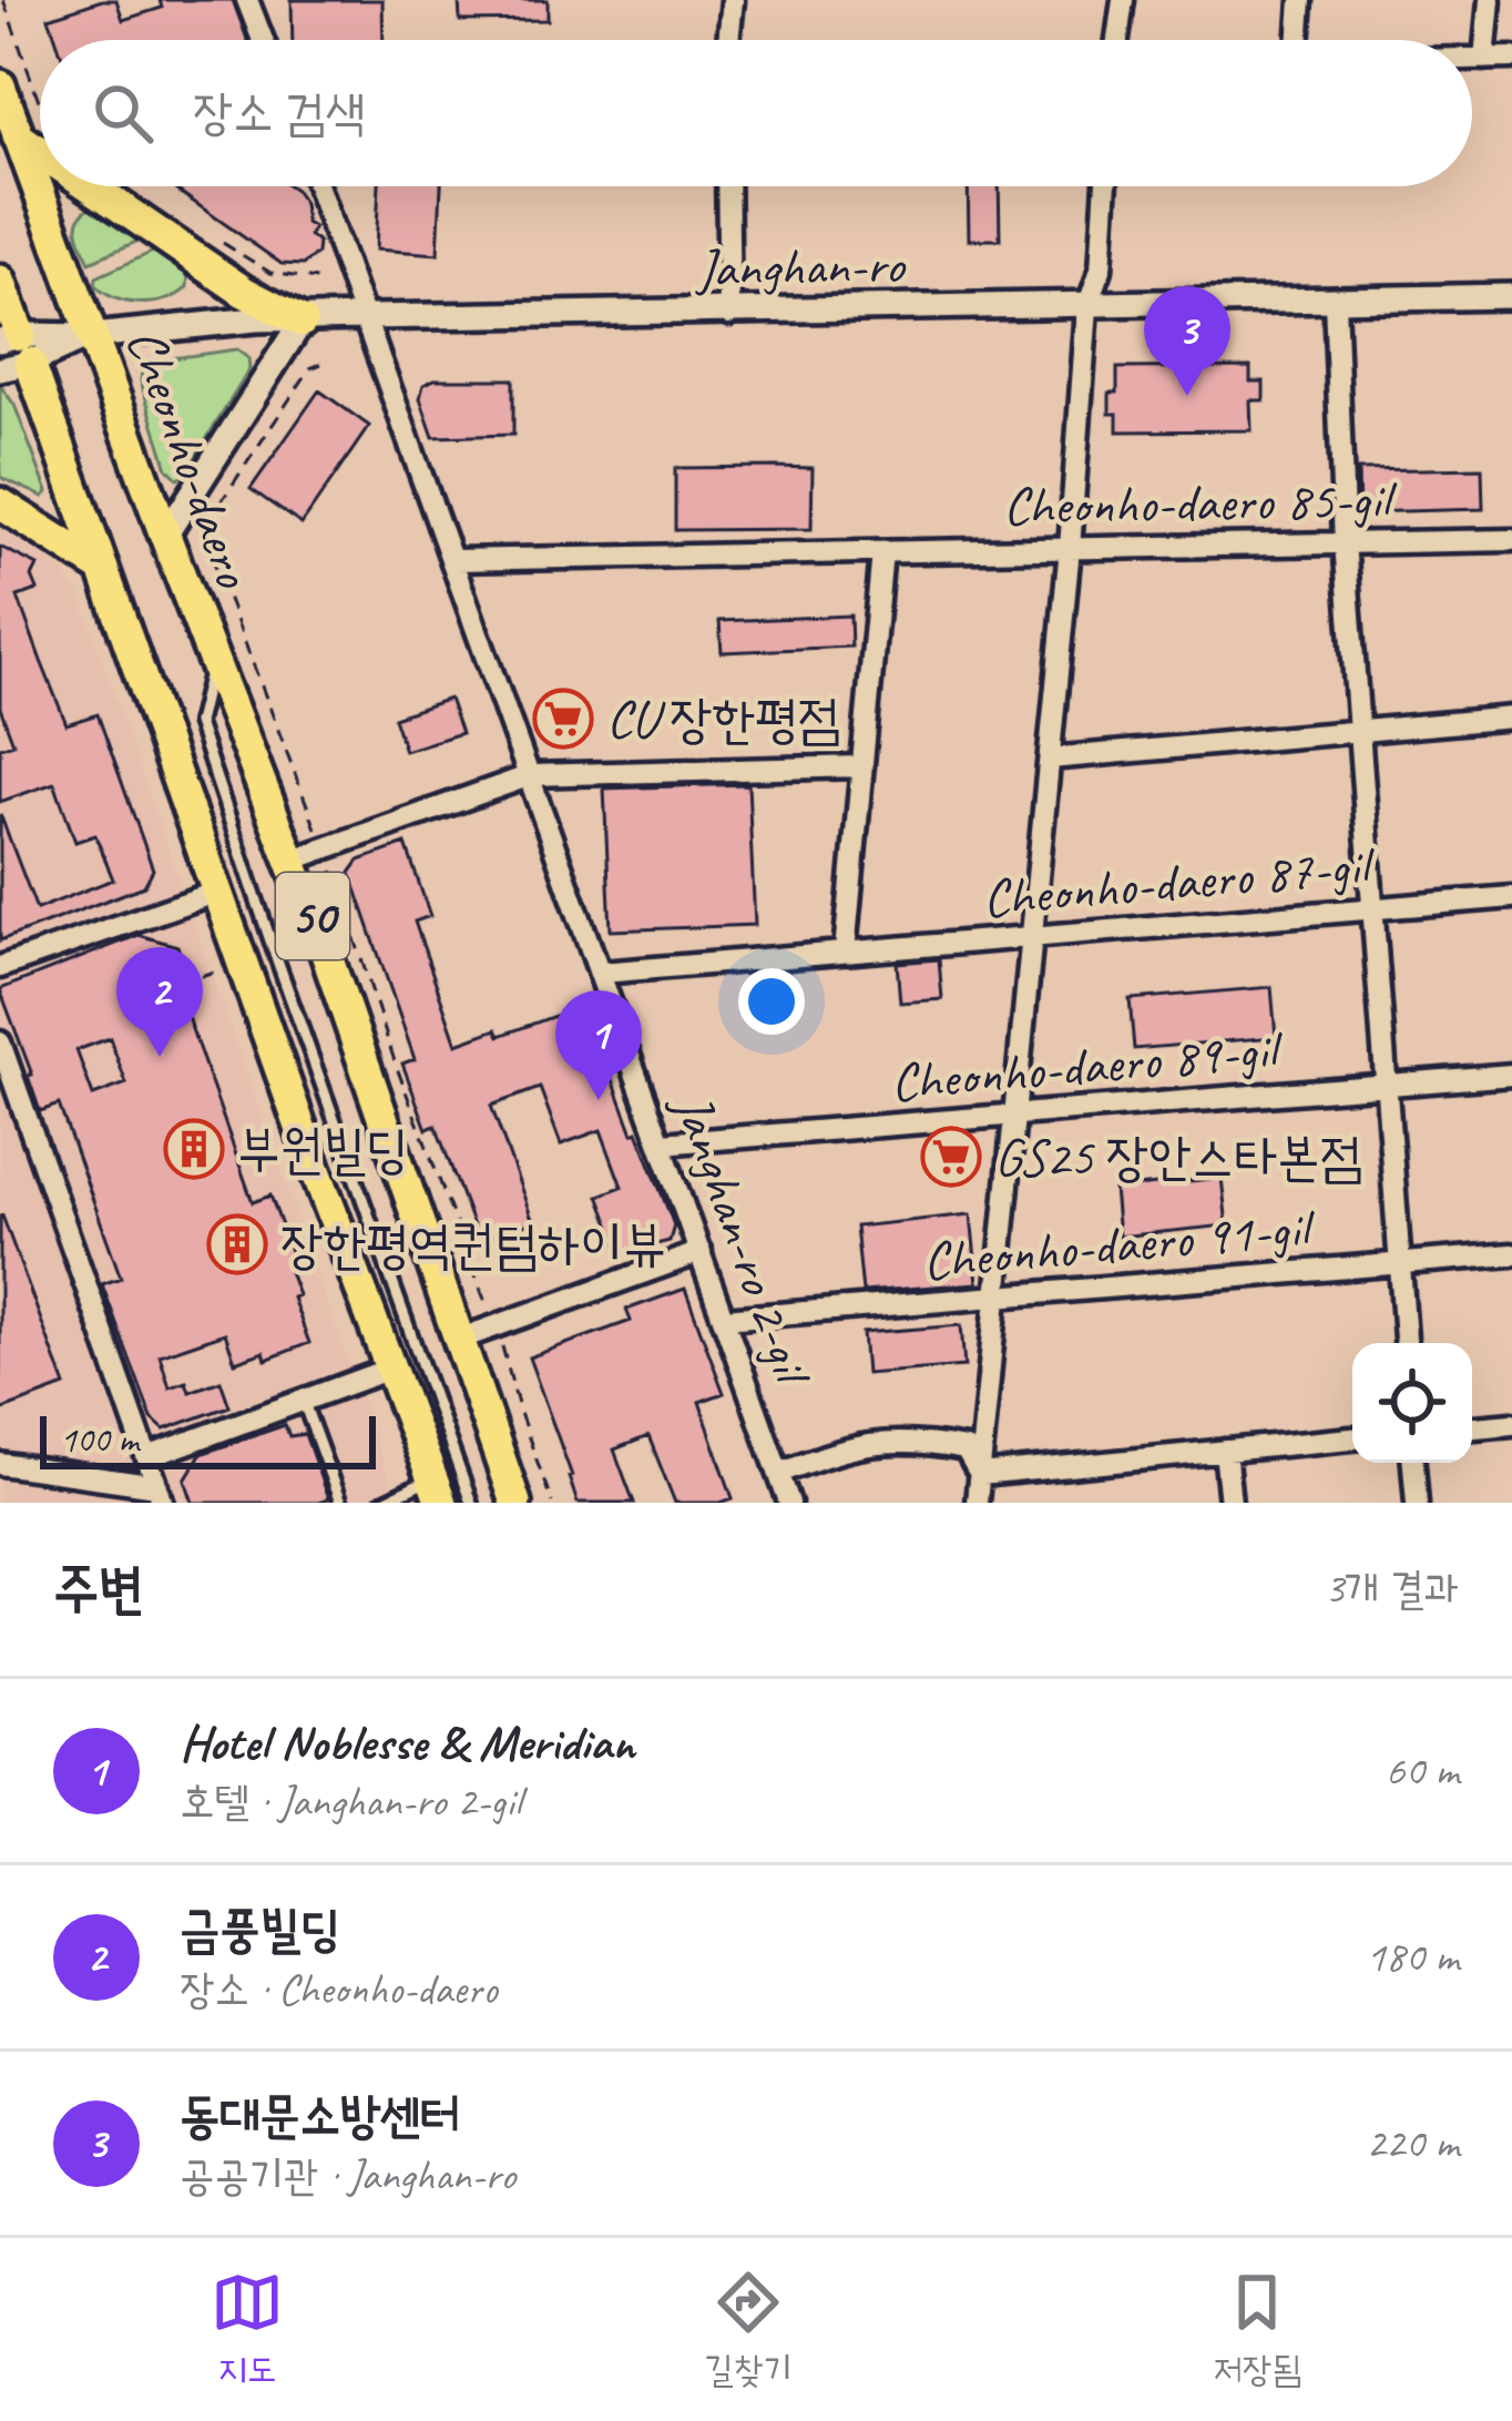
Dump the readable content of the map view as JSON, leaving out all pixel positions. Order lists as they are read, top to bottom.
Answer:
{
  "streets": {
    "main road": ["Cheonho-daero", "50"],
    "street": [
      "Janghan-ro",
      "Cheonho-daero 85-gil",
      "Cheonho-daero 87-gil",
      "Cheonho-daero 89-gil",
      "Janghan-ro 2-gil",
      "Cheonho-daero 91-gil"
    ]
  },
  "crossings": [
    ["Janghan-ro", "Cheonho-daero"],
    ["Janghan-ro", "50"],
    ["Janghan-ro", "Janghan-ro 2-gil"],
    ["Cheonho-daero 85-gil", "Janghan-ro 2-gil"],
    ["Cheonho-daero 87-gil", "Janghan-ro 2-gil"],
    ["Cheonho-daero 89-gil", "Janghan-ro 2-gil"],
    ["Janghan-ro 2-gil", "Cheonho-daero 91-gil"]
  ],
  "places": {
    "supermarket": ["CU 장한평점", "GS25 장안스타본점"],
    "building": ["부원빌딩", "장한평역퀀텀하이뷰"]
  },
  "scale_bar": "100 m",
  "page": {
    "search": "장소 검색",
    "pins": ["3", "2", "1"],
    "scale": "100 m",
    "heading": ["주변", "3개 결과"],
    "list": [
      {
        "mark": "1",
        "name": "Hotel Noblesse & Meridian",
        "note": "호텔 · Janghan-ro 2-gil",
        "value": "60 m"
      },
      {
        "mark": "2",
        "name": "금풍빌딩",
        "note": "장소 · Cheonho-daero",
        "value": "180 m"
      },
      {
        "mark": "3",
        "name": "동대문소방센터",
        "note": "공공기관 · Janghan-ro",
        "value": "220 m"
      }
    ],
    "nav": ["지도", "길찾기", "저장됨"]
  }
}
